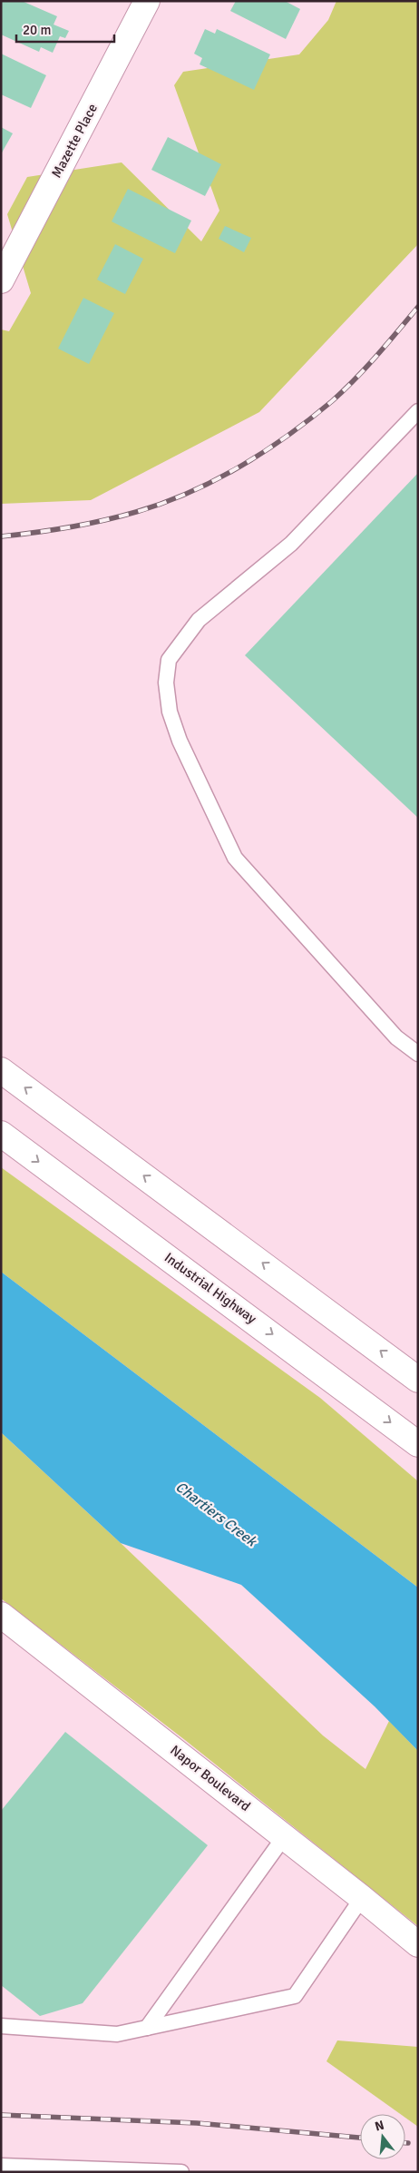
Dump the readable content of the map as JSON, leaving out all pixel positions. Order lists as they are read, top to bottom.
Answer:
{
  "streets": {
    "street": ["Mazette Place", "Industrial Highway", "Napor Boulevard"]
  },
  "water": ["Chartiers Creek"],
  "scale_bar": "20 m",
  "north": "top"
}
